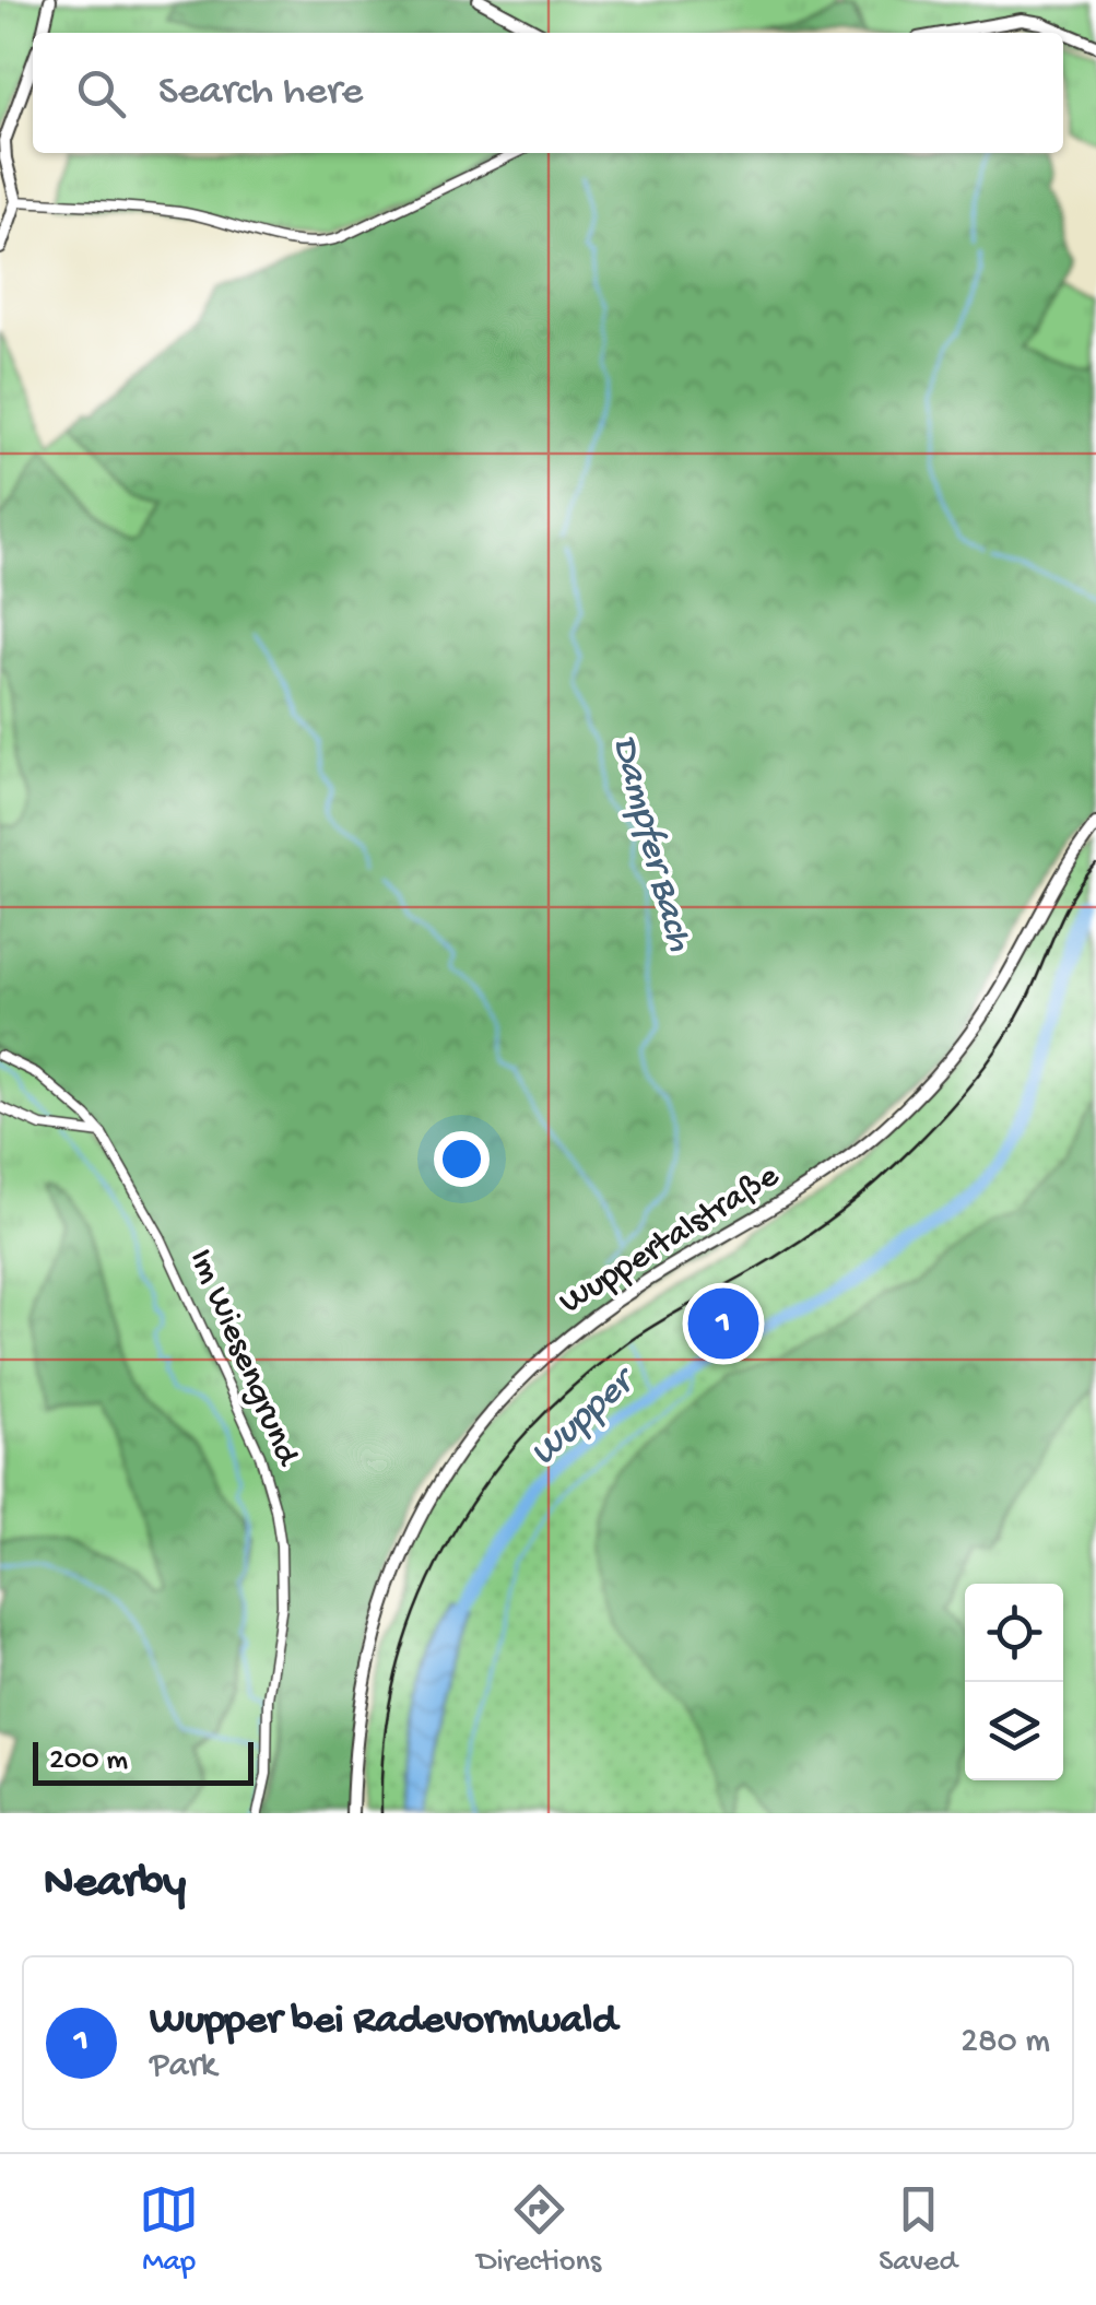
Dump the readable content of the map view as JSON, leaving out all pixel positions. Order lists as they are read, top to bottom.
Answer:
{
  "streets": {
    "main road": ["Wuppertalstraße"],
    "street": ["Im Wiesengrund"]
  },
  "water": ["Dampfer Bach", "Wupper"],
  "scale_bar": "200 m",
  "page": {
    "search": "Search here",
    "pins": "1",
    "scale": "200 m",
    "heading": "Nearby",
    "list": [
      {
        "mark": "1",
        "name": "Wupper bei Radevormwald",
        "note": "Park",
        "value": "280 m"
      }
    ],
    "nav": ["Map", "Directions", "Saved"]
  }
}
